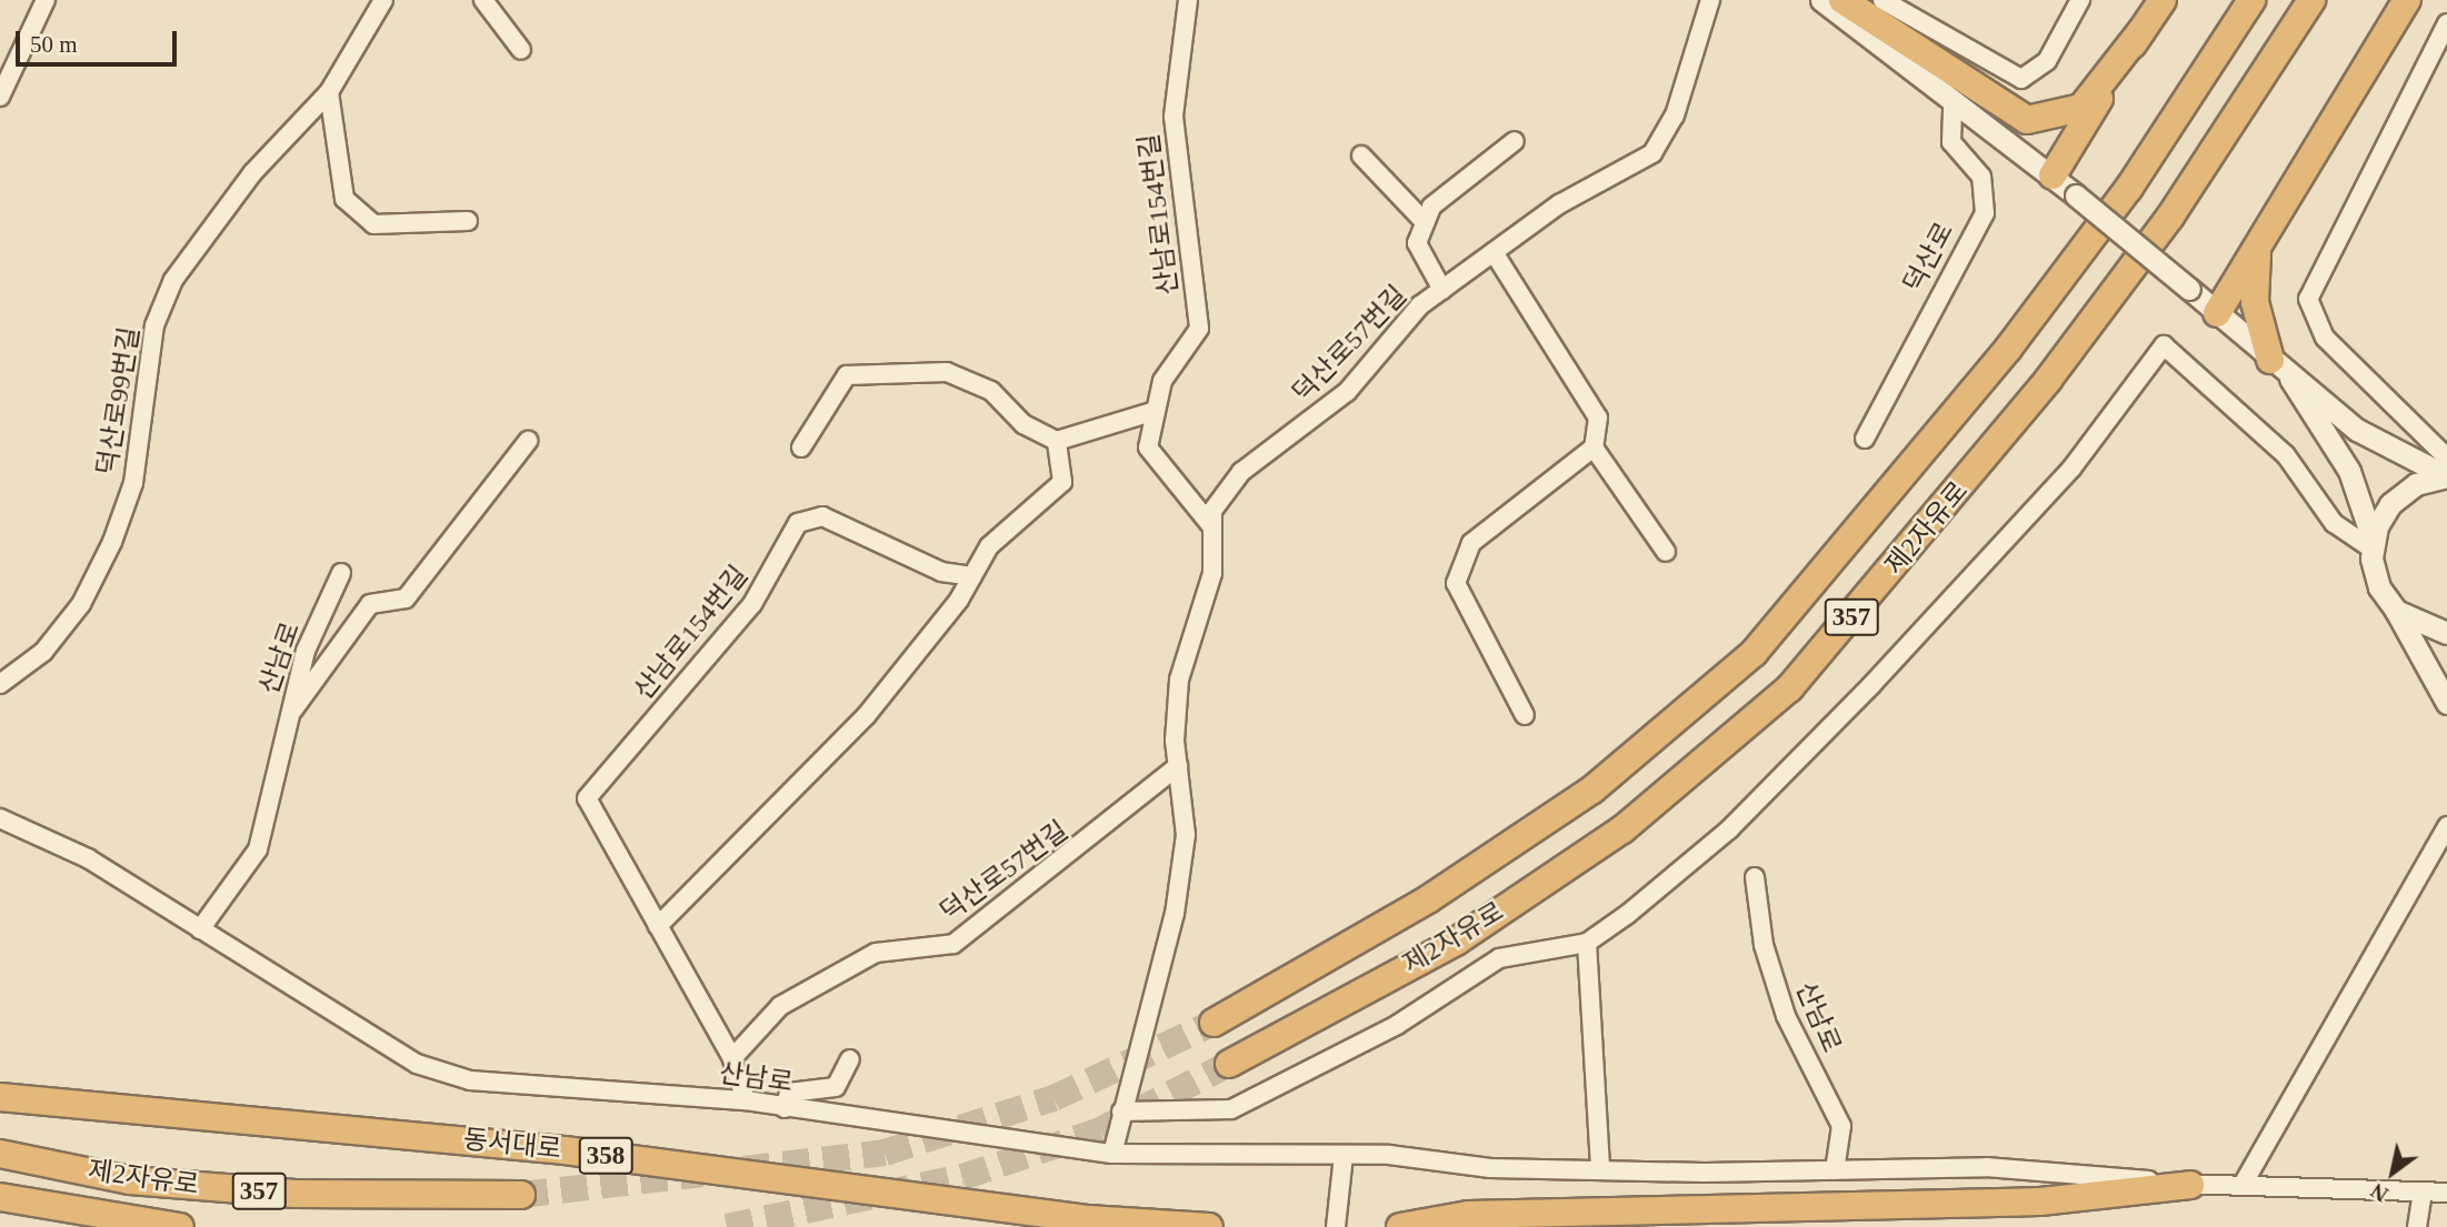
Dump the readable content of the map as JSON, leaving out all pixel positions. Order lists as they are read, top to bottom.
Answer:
{
  "streets": {
    "highway": [
      "제2자유로",
      "357",
      "동서대로",
      "358"
    ],
    "street": [
      "산남로154번길",
      "덕산로",
      "덕산로57번길",
      "덕산로99번길",
      "산남로"
    ]
  },
  "crossings": [
    ["산남로154번길", "덕산로57번길"],
    ["산남로154번길", "산남로"],
    ["덕산로57번길", "산남로"]
  ],
  "scale_bar": "50 m",
  "north": "bottom left"
}
